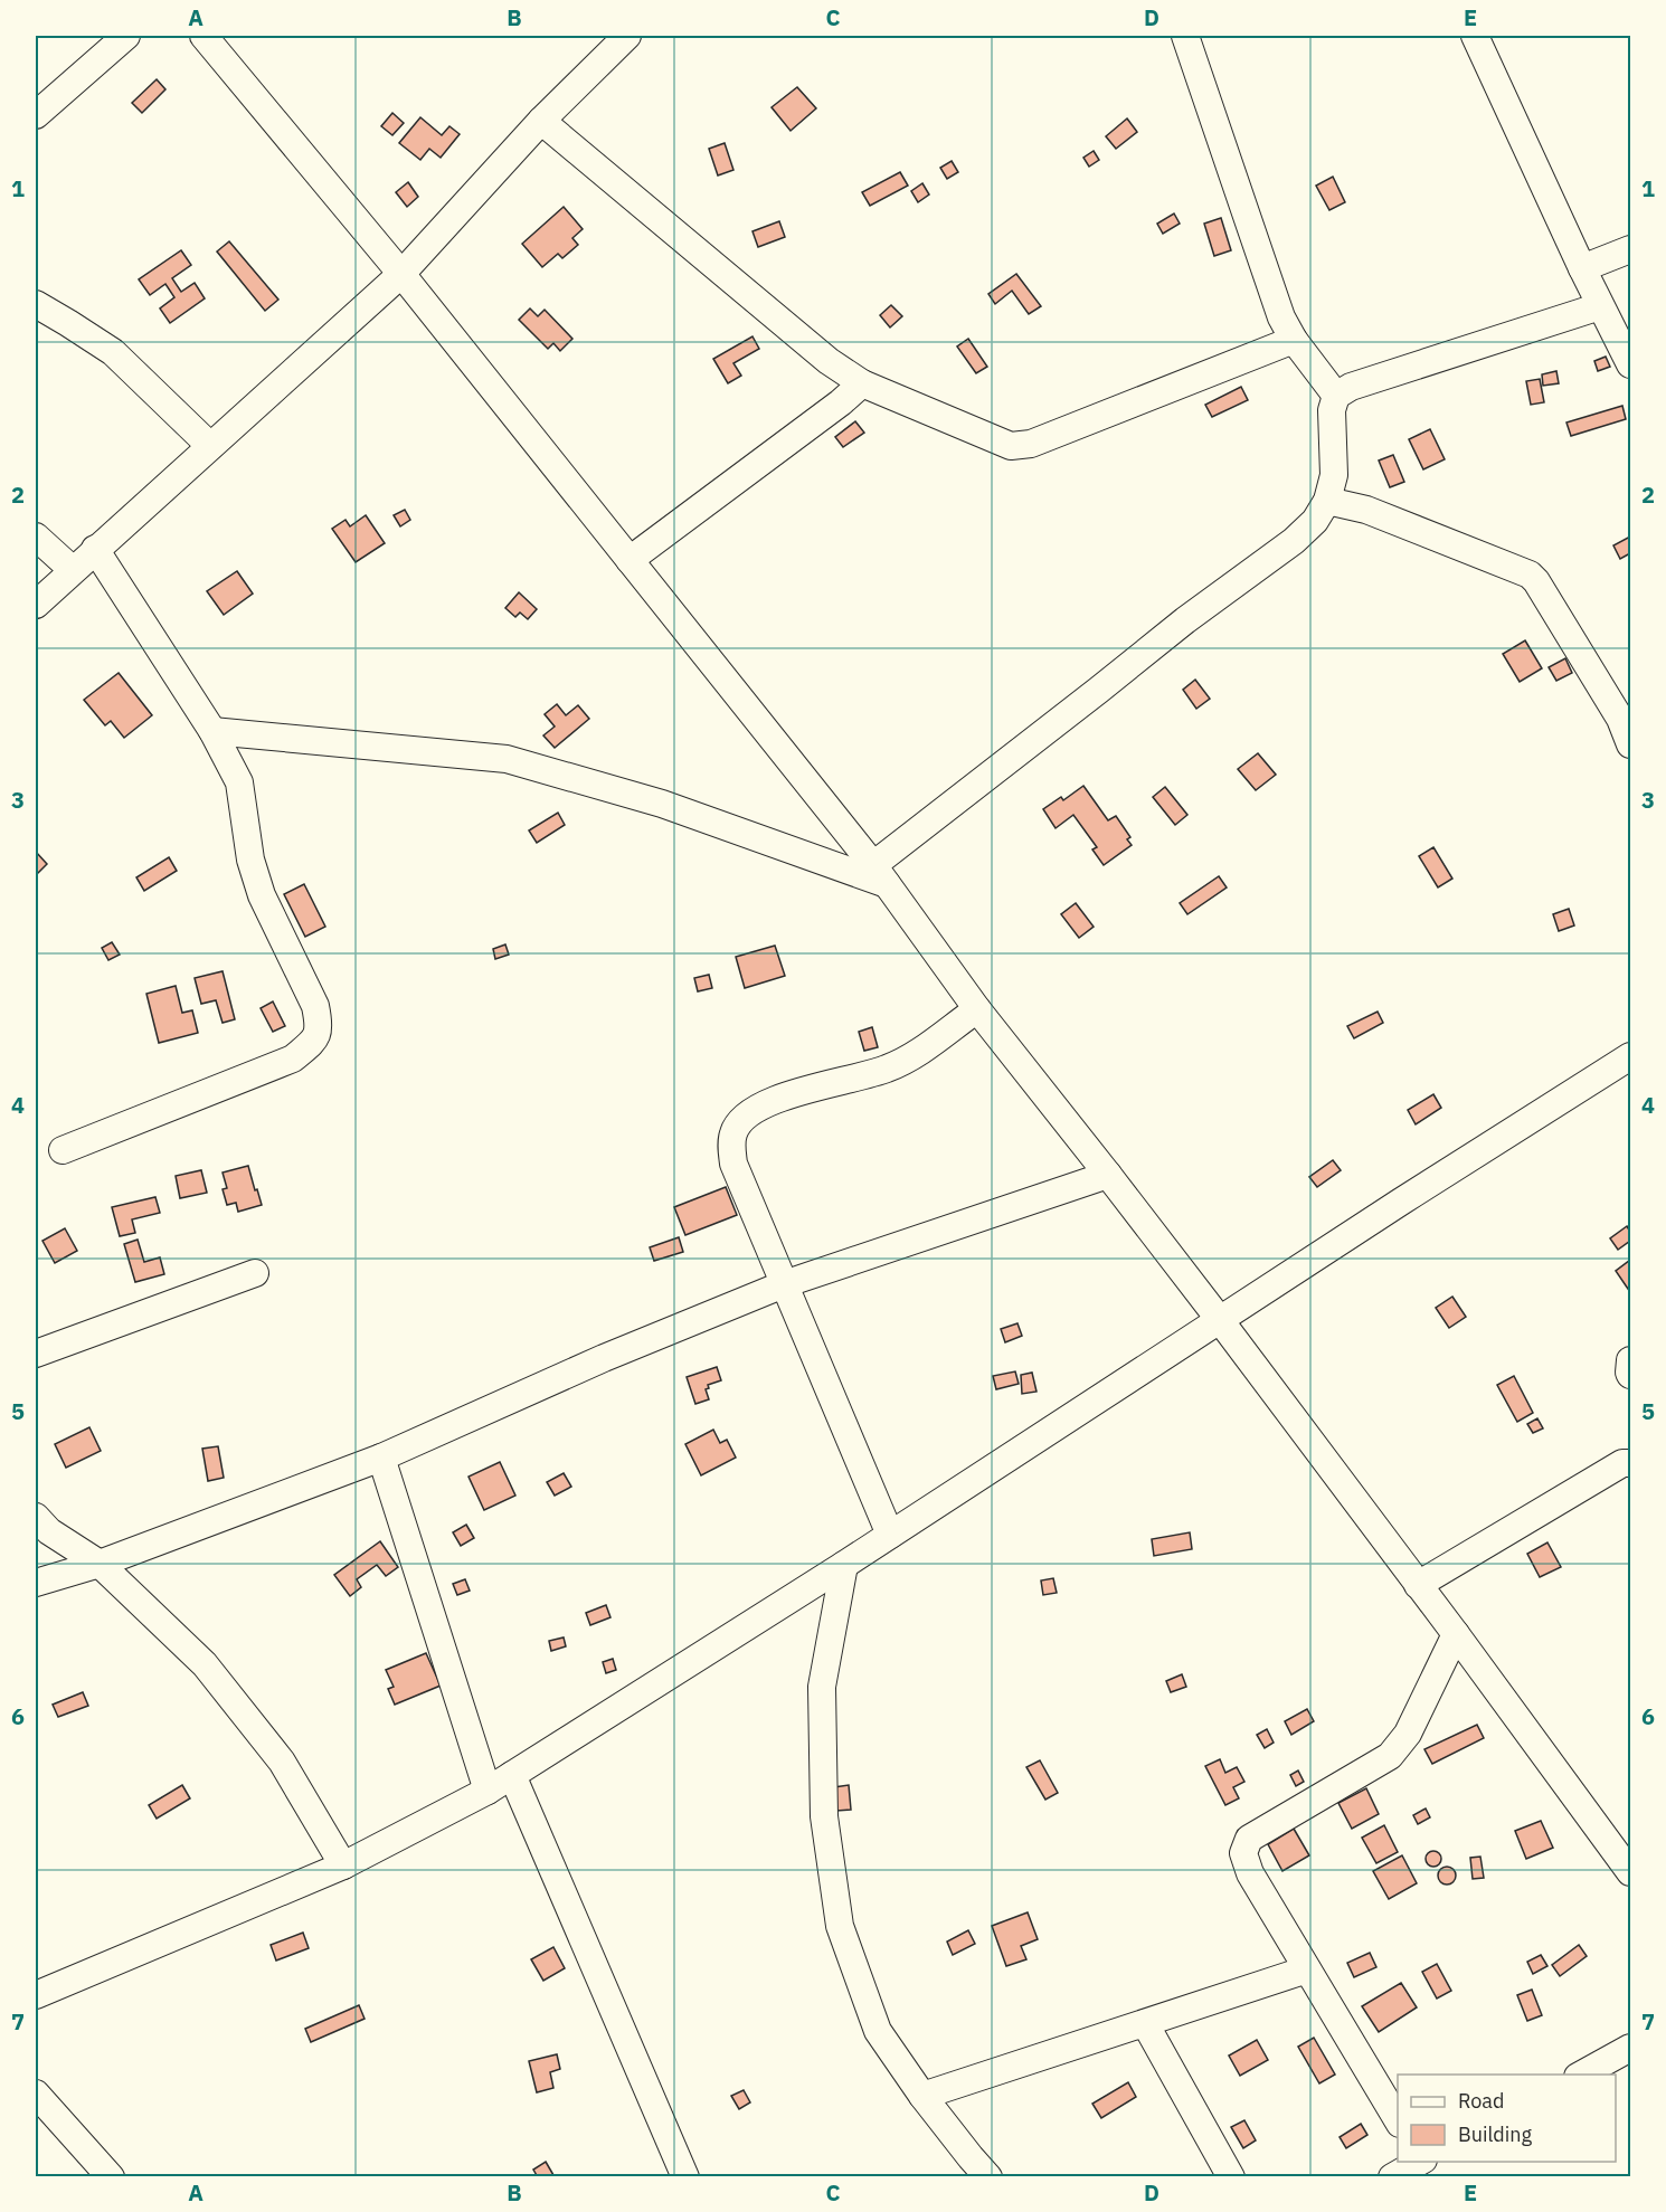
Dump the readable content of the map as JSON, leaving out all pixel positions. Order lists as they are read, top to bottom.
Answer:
{
  "legend": ["Road", "Building"],
  "grid": {
    "columns": [
      "A",
      "B",
      "C",
      "D",
      "E"
    ],
    "rows": [
      "1",
      "2",
      "3",
      "4",
      "5",
      "6",
      "7"
    ]
  }
}
